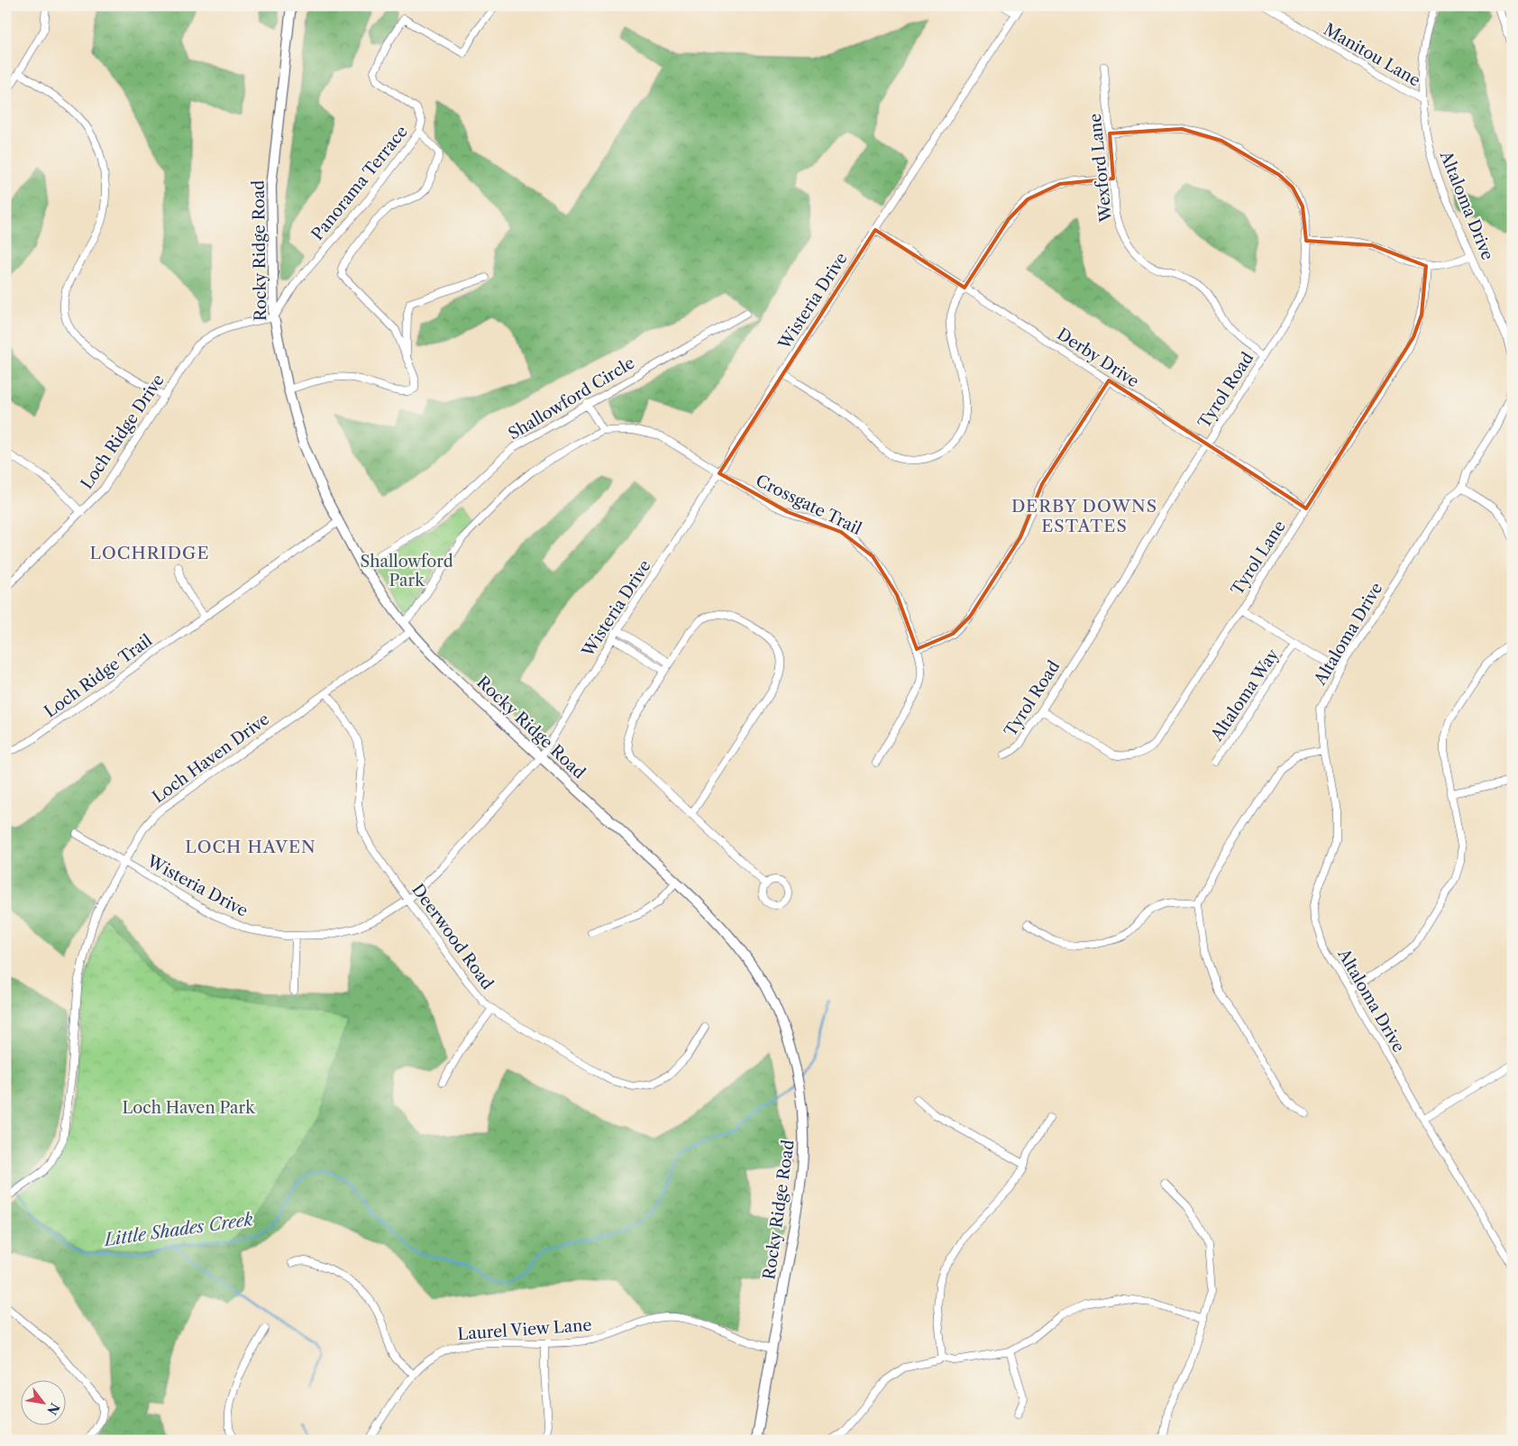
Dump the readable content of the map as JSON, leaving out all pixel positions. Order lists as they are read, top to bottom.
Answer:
{
  "streets": {
    "main road": ["Rocky Ridge Road"],
    "street": [
      "Manitou Lane",
      "Wexford Lane",
      "Panorama Terrace",
      "Altaloma Drive",
      "Wisteria Drive",
      "Derby Drive",
      "Tyrol Road",
      "Shallowford Circle",
      "Loch Ridge Drive",
      "Crossgate Trail",
      "Tyrol Lane",
      "Loch Ridge Trail",
      "Altaloma Way",
      "Loch Haven Drive",
      "Deerwood Road",
      "Laurel View Lane"
    ]
  },
  "crossings": [
    ["Manitou Lane", "Altaloma Drive"],
    ["Wexford Lane", "Tyrol Road"],
    ["Panorama Terrace", "Rocky Ridge Road"],
    ["Panorama Terrace", "Loch Ridge Drive"],
    ["Rocky Ridge Road", "Wisteria Drive"],
    ["Rocky Ridge Road", "Loch Ridge Drive"],
    ["Rocky Ridge Road", "Loch Ridge Trail"],
    ["Rocky Ridge Road", "Loch Haven Drive"],
    ["Rocky Ridge Road", "Laurel View Lane"],
    ["Wisteria Drive", "Derby Drive"],
    ["Wisteria Drive", "Crossgate Trail"],
    ["Wisteria Drive", "Loch Haven Drive"],
    ["Wisteria Drive", "Deerwood Road"],
    ["Derby Drive", "Tyrol Road"],
    ["Derby Drive", "Tyrol Lane"],
    ["Tyrol Road", "Tyrol Lane"],
    ["Loch Haven Drive", "Deerwood Road"]
  ],
  "districts": ["DERBY DOWNS ESTATES", "LOCHRIDGE", "LOCH HAVEN"],
  "water": ["Little Shades Creek"],
  "parks": ["Shallowford Park", "Loch Haven Park"],
  "north": "bottom right"
}
